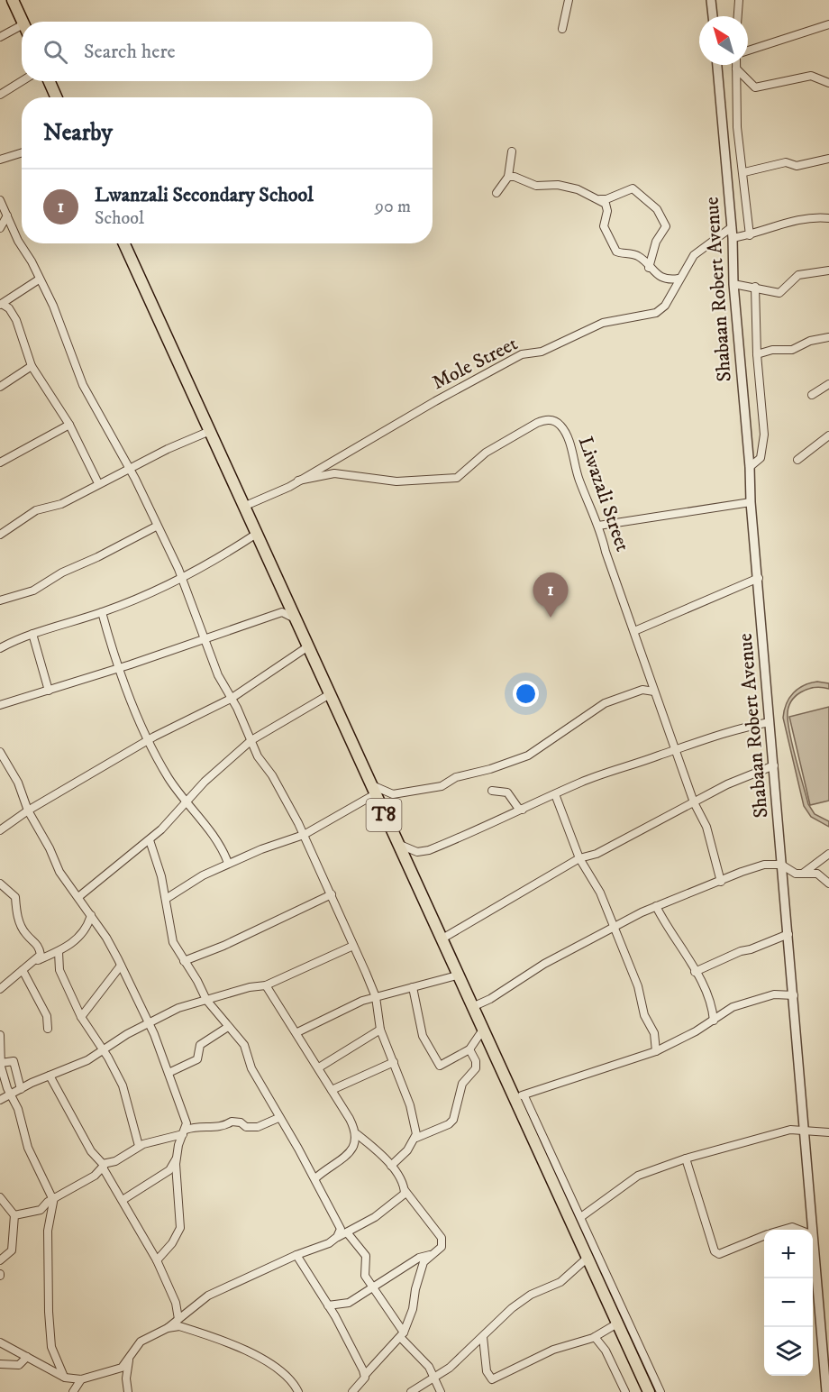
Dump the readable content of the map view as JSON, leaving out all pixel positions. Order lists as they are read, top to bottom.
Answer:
{
  "streets": {
    "highway": ["T8"],
    "street": ["Shabaan Robert Avenue", "Mole Street", "Liwazali Street"]
  },
  "crossings": [
    ["Shabaan Robert Avenue", "Mole Street"],
    ["Mole Street", "Liwazali Street"],
    ["Mole Street", "T8"]
  ],
  "north": "top left",
  "page": {
    "search": "Search here",
    "heading": "Nearby",
    "list": [
      {
        "mark": "1",
        "name": "Lwanzali Secondary School",
        "note": "School",
        "value": "90 m"
      }
    ],
    "pins": "1",
    "map_buttons": ["+", "−"]
  }
}
